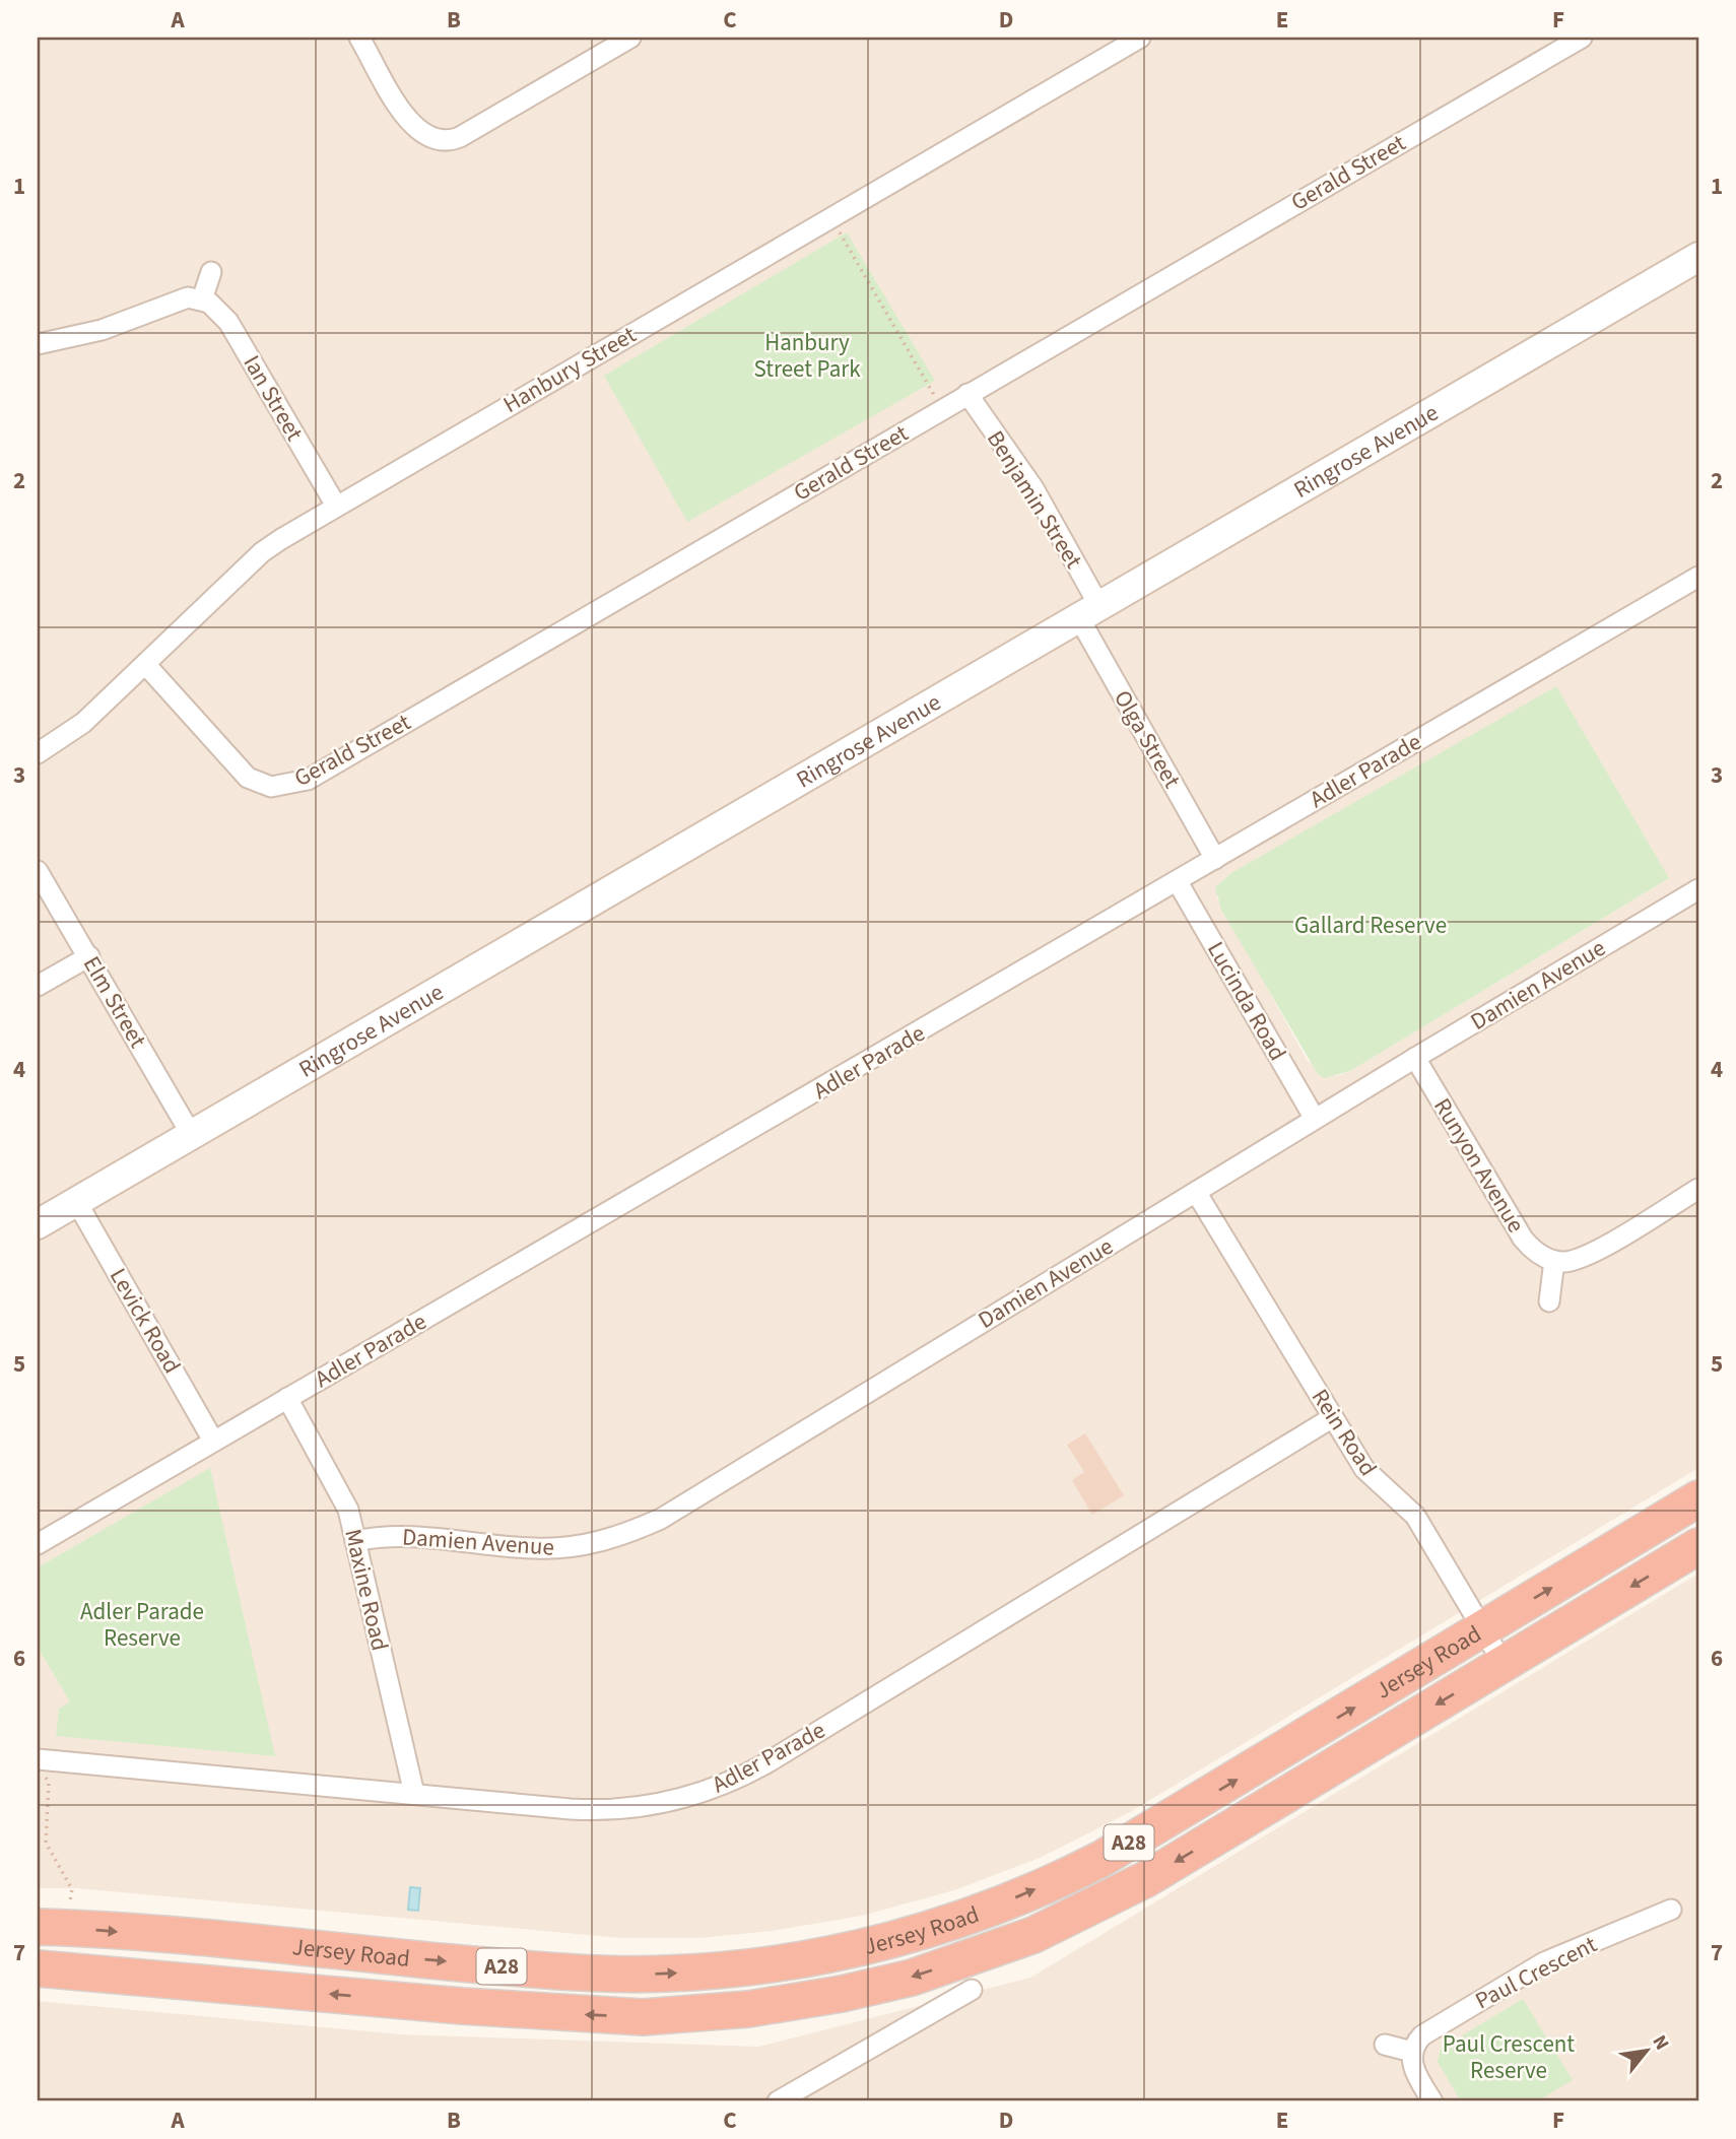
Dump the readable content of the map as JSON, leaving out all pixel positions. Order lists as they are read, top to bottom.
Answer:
{
  "streets": {
    "highway": ["Jersey Road", "A28"],
    "street": [
      "Gerald Street",
      "Hanbury Street",
      "Ian Street",
      "Ringrose Avenue",
      "Benjamin Street",
      "Olga Street",
      "Adler Parade",
      "Damien Avenue",
      "Lucinda Road",
      "Elm Street",
      "Runyon Avenue",
      "Levick Road",
      "Rein Road",
      "Maxine Road",
      "Paul Crescent"
    ]
  },
  "crossings": [
    ["Gerald Street", "Hanbury Street"],
    ["Gerald Street", "Benjamin Street"],
    ["Hanbury Street", "Ian Street"],
    ["Ringrose Avenue", "Benjamin Street"],
    ["Ringrose Avenue", "Olga Street"],
    ["Ringrose Avenue", "Elm Street"],
    ["Ringrose Avenue", "Levick Road"],
    ["Benjamin Street", "Olga Street"],
    ["Olga Street", "Adler Parade"],
    ["Adler Parade", "Lucinda Road"],
    ["Adler Parade", "Levick Road"],
    ["Adler Parade", "Rein Road"],
    ["Adler Parade", "Maxine Road"],
    ["Damien Avenue", "Lucinda Road"],
    ["Damien Avenue", "Runyon Avenue"],
    ["Damien Avenue", "Rein Road"],
    ["Damien Avenue", "Maxine Road"],
    ["Rein Road", "Jersey Road"]
  ],
  "parks": [
    "Hanbury Street Park",
    "Gallard Reserve",
    "Adler Parade Reserve",
    "Paul Crescent Reserve"
  ],
  "north": "top right",
  "grid": {
    "columns": [
      "A",
      "B",
      "C",
      "D",
      "E",
      "F"
    ],
    "rows": [
      "1",
      "2",
      "3",
      "4",
      "5",
      "6",
      "7"
    ]
  }
}
